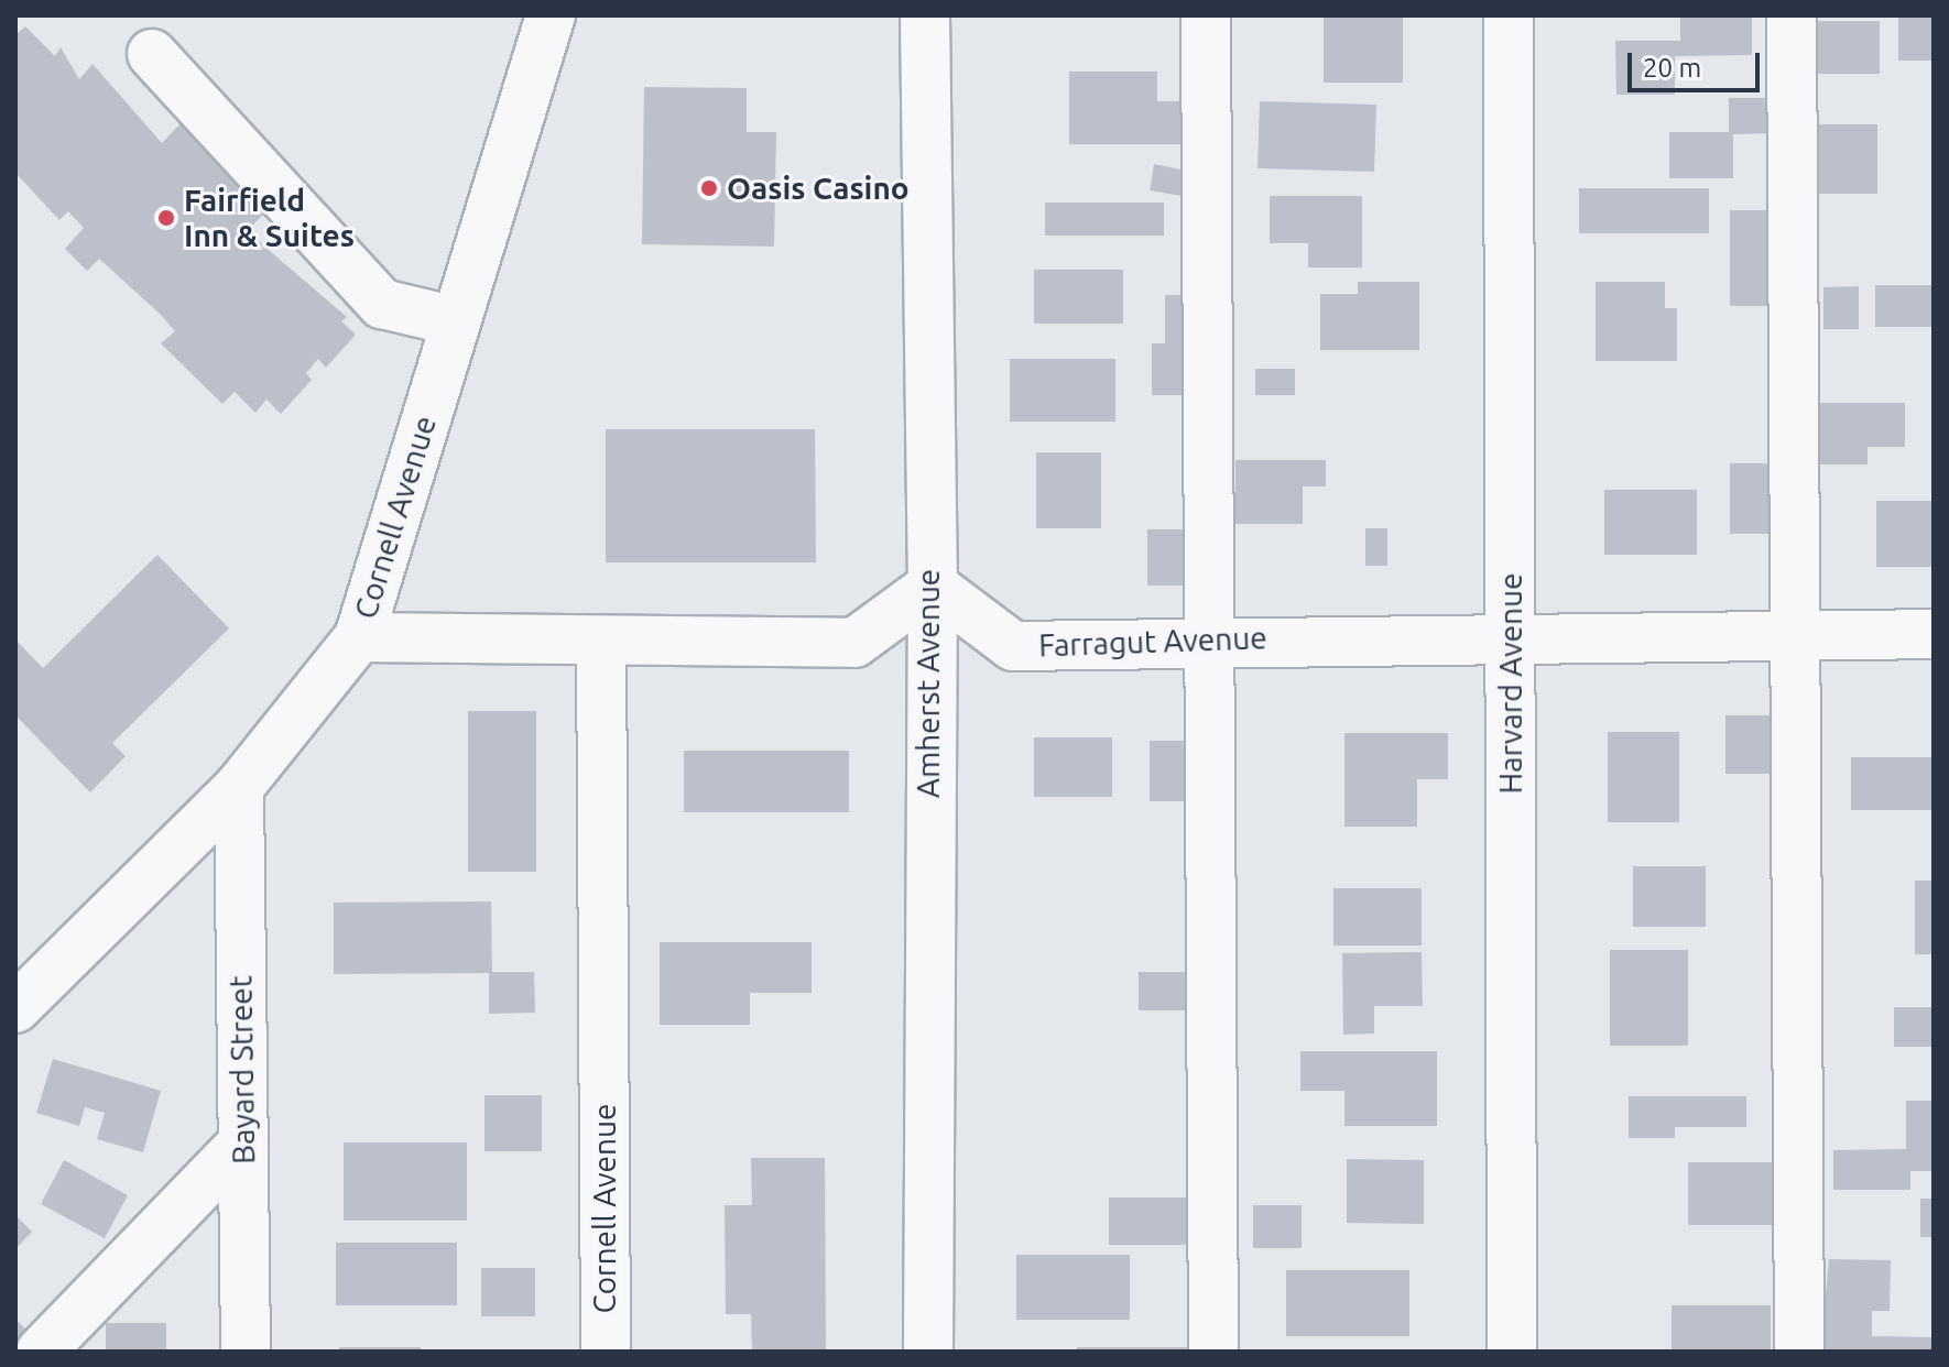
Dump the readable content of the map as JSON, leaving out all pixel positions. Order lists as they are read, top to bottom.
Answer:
{
  "streets": {
    "street": [
      "Cornell Avenue",
      "Farragut Avenue",
      "Amherst Avenue",
      "Harvard Avenue",
      "Bayard Street"
    ]
  },
  "crossings": [
    ["Cornell Avenue", "Bayard Street"],
    ["Farragut Avenue", "Amherst Avenue"],
    ["Farragut Avenue", "Harvard Avenue"]
  ],
  "places": ["Oasis Casino", "Fairfield Inn & Suites"],
  "scale_bar": "20 m"
}
